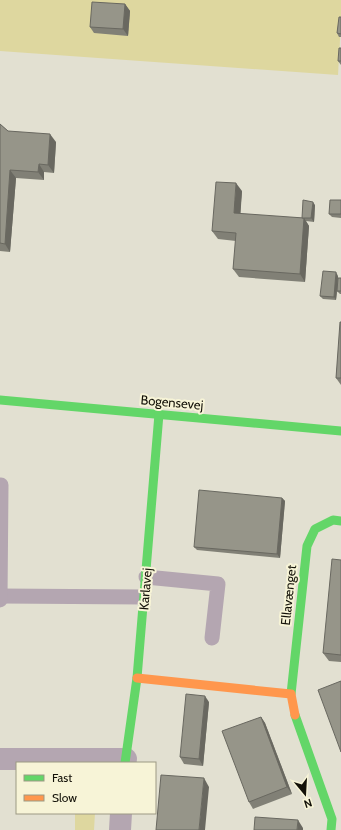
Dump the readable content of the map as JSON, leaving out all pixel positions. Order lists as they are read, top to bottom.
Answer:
{
  "streets": {
    "street": ["Bogensevej", "Karlavej", "Ellavænget"]
  },
  "crossings": [
    ["Bogensevej", "Karlavej"]
  ],
  "legend": ["Fast", "Slow"],
  "north": "bottom"
}
